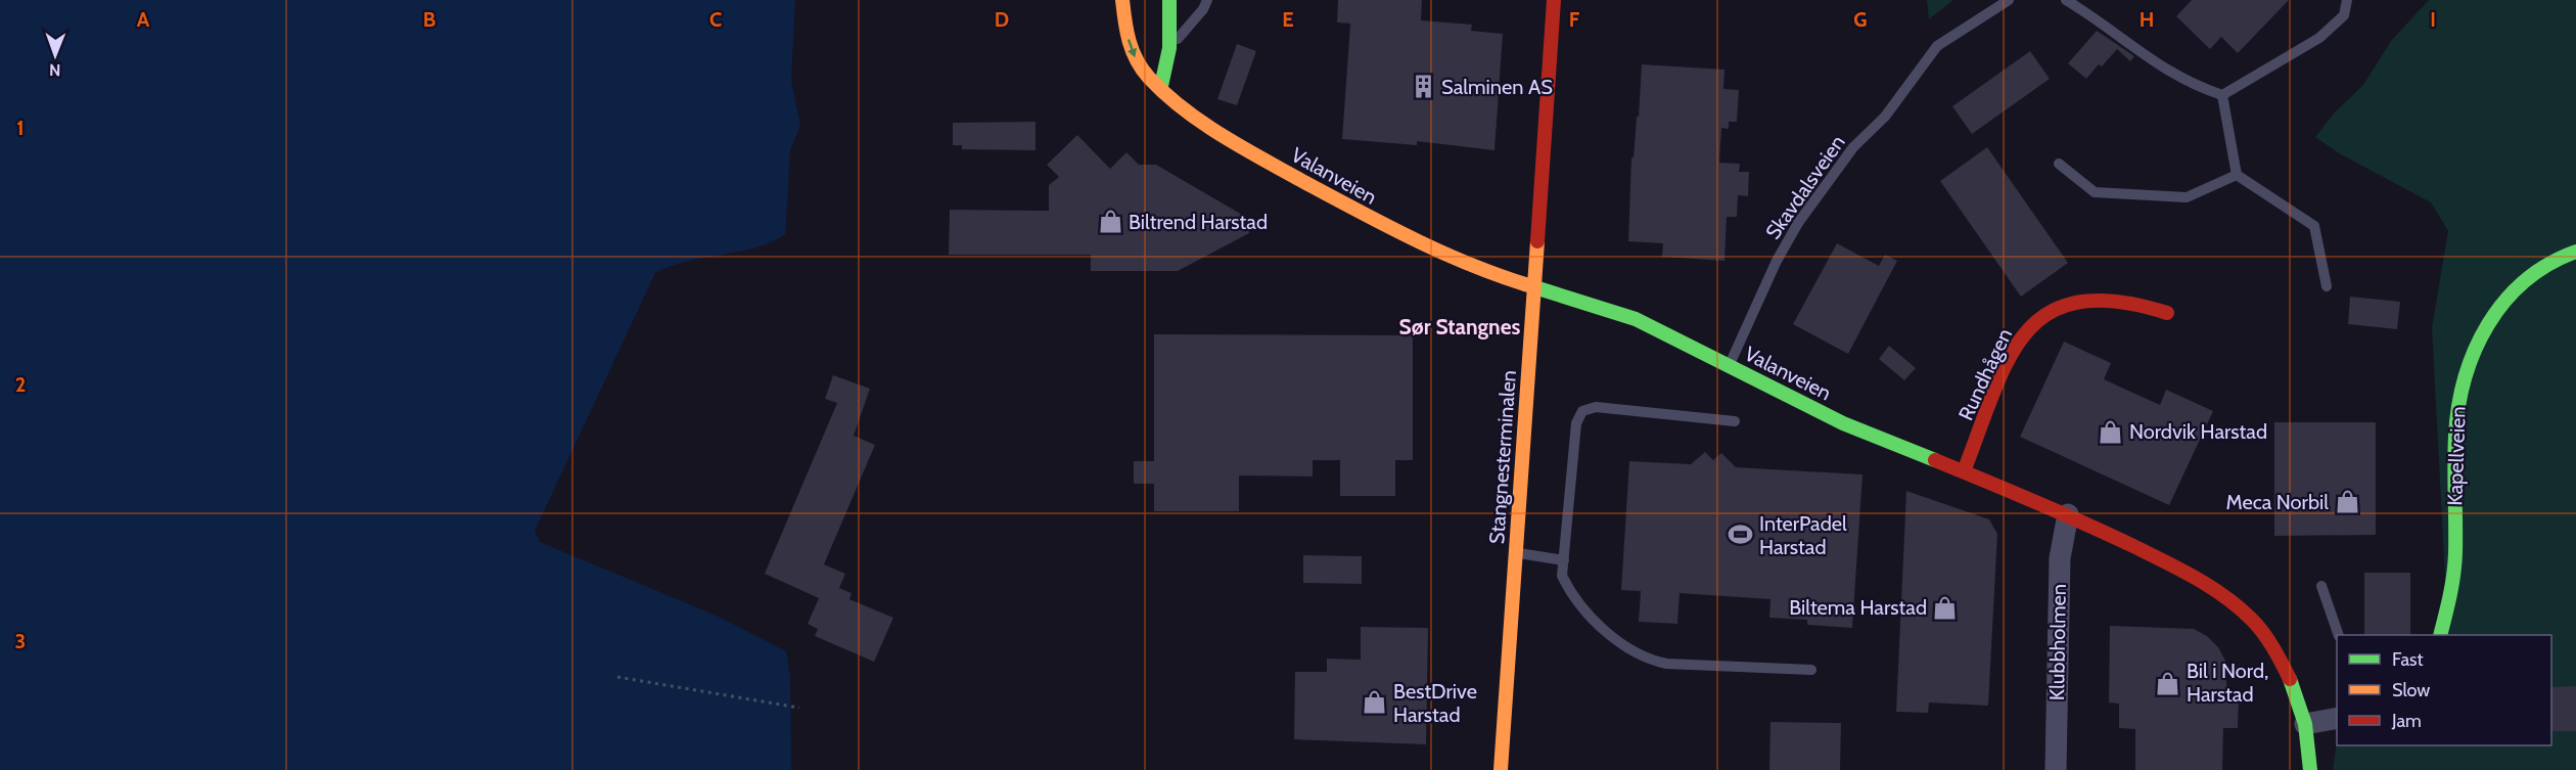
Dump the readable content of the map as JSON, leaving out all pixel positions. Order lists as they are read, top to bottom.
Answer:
{
  "streets": {
    "main road": [
      "Valanveien",
      "Rundhågen",
      "Kapellveien",
      "Stangnesterminalen"
    ],
    "street": ["Klubbholmen"],
    "lane": ["Skavdalsveien"]
  },
  "crossings": [
    ["Valanveien", "Skavdalsveien"],
    ["Valanveien", "Rundhågen"],
    ["Valanveien", "Stangnesterminalen"],
    ["Valanveien", "Klubbholmen"]
  ],
  "districts": ["Sør Stangnes"],
  "places": {
    "building": ["Salminen AS"],
    "shop": [
      "Biltrend Harstad",
      "Nordvik Harstad",
      "Meca Norbil",
      "Biltema Harstad",
      "Bil i Nord, Harstad",
      "BestDrive Harstad"
    ],
    "sports": ["InterPadel Harstad"]
  },
  "legend": ["Fast", "Slow", "Jam"],
  "north": "bottom",
  "grid": {
    "columns": [
      "A",
      "B",
      "C",
      "D",
      "E",
      "F",
      "G",
      "H",
      "I"
    ],
    "rows": ["1", "2", "3"]
  }
}
